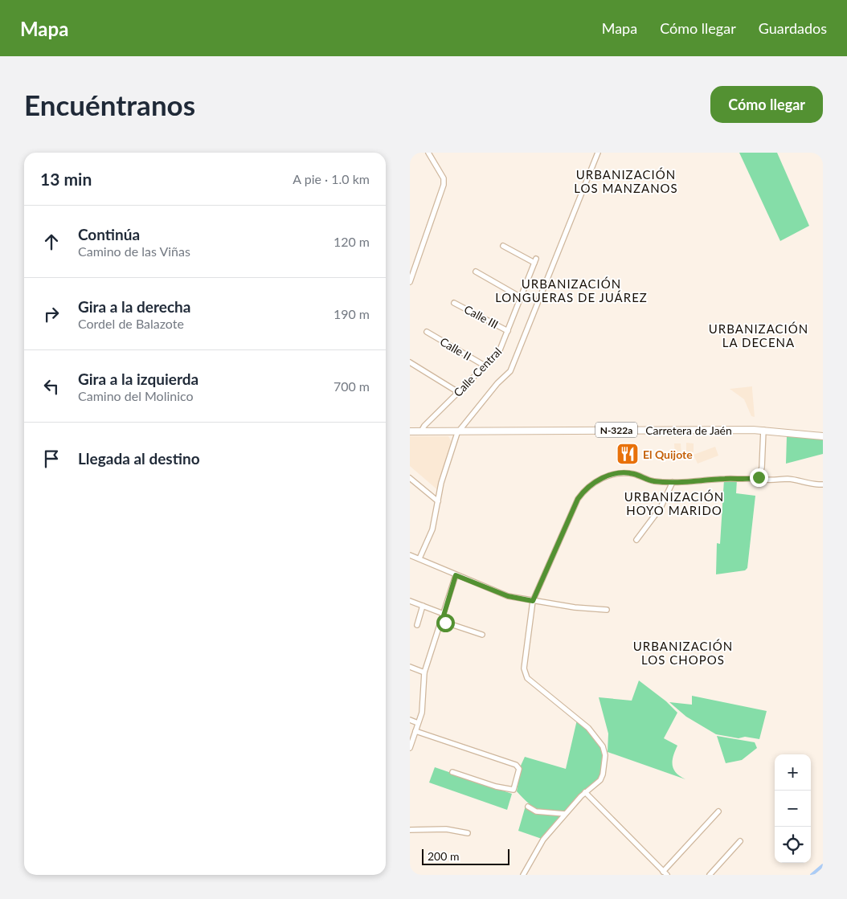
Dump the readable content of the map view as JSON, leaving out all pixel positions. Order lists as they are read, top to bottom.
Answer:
{
  "streets": {
    "highway": ["N-322a", "Carretera de Jaén"],
    "street": ["Calle III", "Calle II", "Calle Central"]
  },
  "crossings": [
    ["Calle III", "Calle Central"],
    ["Calle II", "Calle Central"],
    ["Calle Central", "Carretera de Jaén"]
  ],
  "districts": [
    "URBANIZACIÓN LOS MANZANOS",
    "URBANIZACIÓN LONGUERAS DE JUÁREZ",
    "URBANIZACIÓN LA DECENA",
    "URBANIZACIÓN HOYO MARIDO",
    "URBANIZACIÓN LOS CHOPOS"
  ],
  "places": {
    "restaurant": ["El Quijote"]
  },
  "scale_bar": "200 m",
  "page": {
    "header": "Mapa",
    "nav": ["Mapa", "Cómo llegar", "Guardados"],
    "buttons": "Cómo llegar",
    "title": "Encuéntranos",
    "heading": ["13 min", "A pie · 1.0 km"],
    "list": [
      ["Continúa", "Camino de las Viñas", "120 m"],
      ["Gira a la derecha", "Cordel de Balazote", "190 m"],
      ["Gira a la izquierda", "Camino del Molinico", "700 m"],
      "Llegada al destino"
    ],
    "map_buttons": ["+", "−"],
    "scale": "200 m"
  }
}
